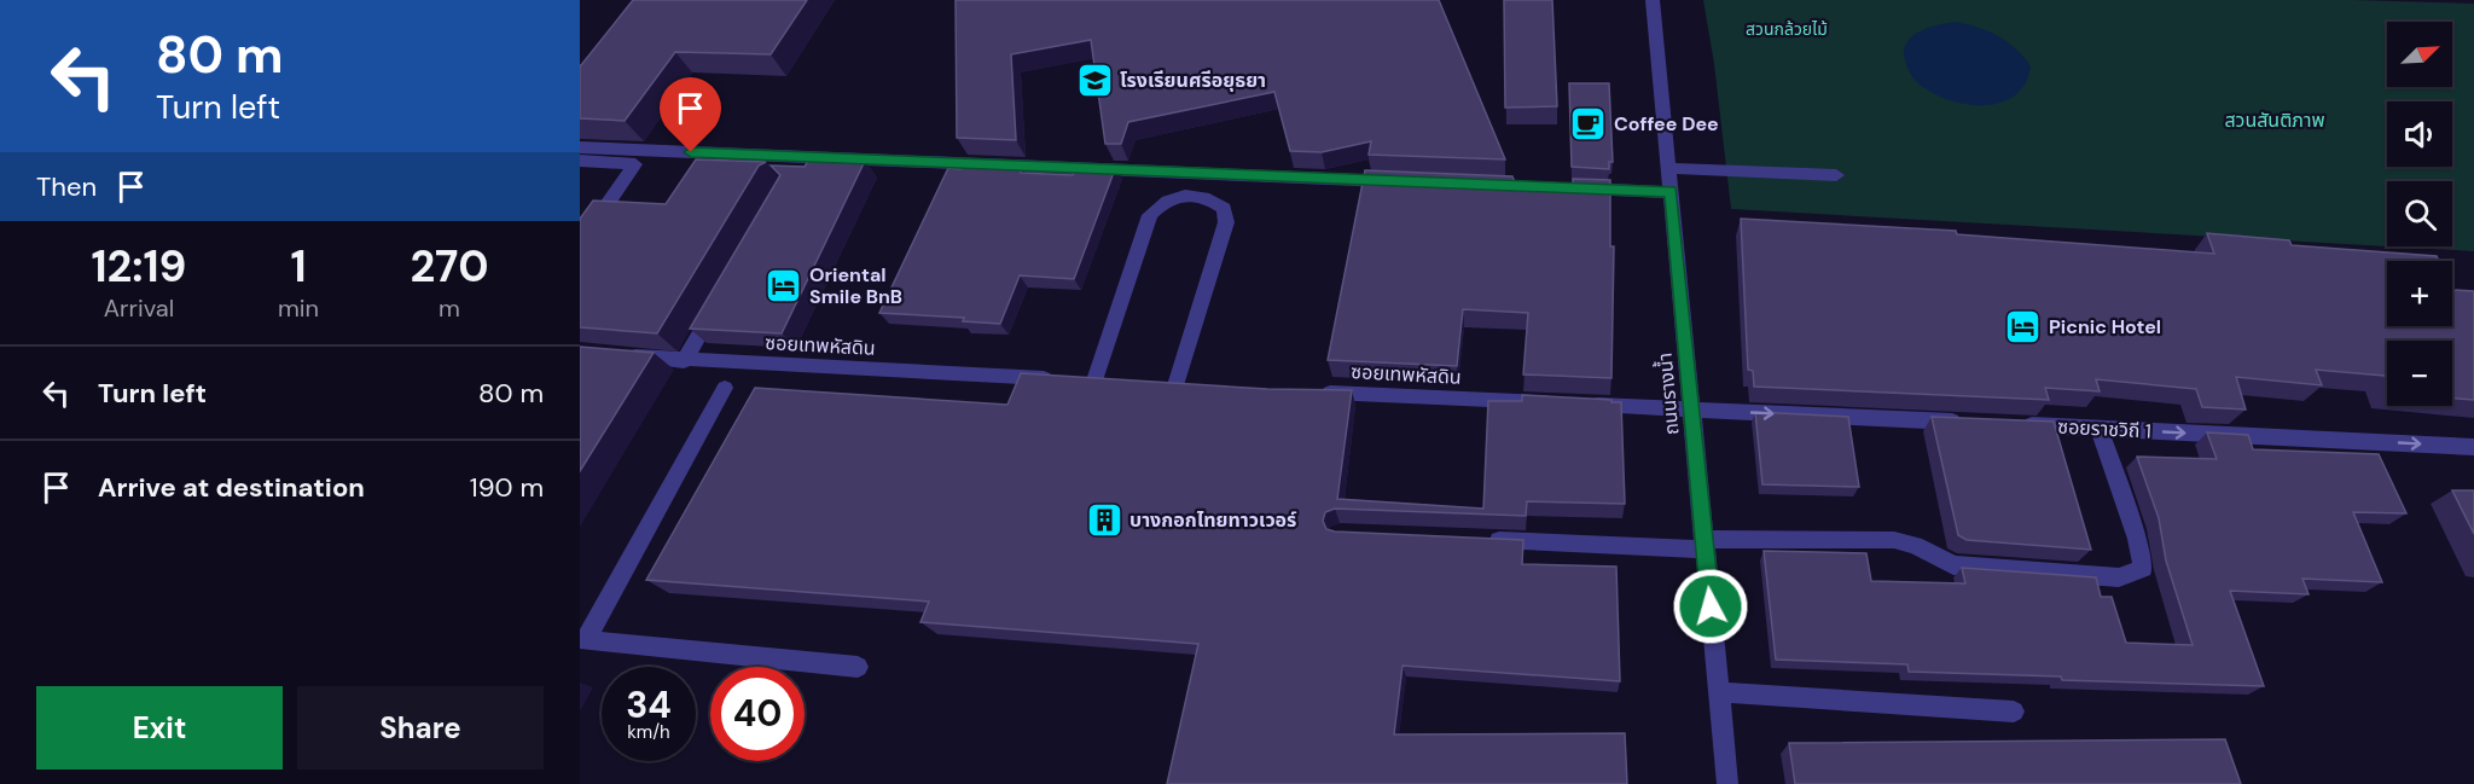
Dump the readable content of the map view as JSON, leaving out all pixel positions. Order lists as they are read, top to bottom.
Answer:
{
  "streets": {
    "street": ["ซอยเทพหัสดิน", "ถนนรางน้ำ", "ซอยราชวิถี 1"]
  },
  "one_way": ["ซอยราชวิถี 1"],
  "parks": ["สวนกล้วยไม้", "สวนสันติภาพ"],
  "places": {
    "school or university": ["โรงเรียนศรีอยุธยา"],
    "cafe": ["Coffee Dee"],
    "hotel": ["Oriental Smile BnB", "Picnic Hotel"],
    "building": ["บางกอกไทยทาวเวอร์"]
  },
  "north": "top right",
  "page": {
    "turn": ["80 m", "Turn left"],
    "map_buttons": ["+", "−"],
    "then": "Then",
    "eta": [
      "12:19",
      "Arrival",
      "1",
      "min",
      "270",
      "m"
    ],
    "list": [
      {
        "name": "Turn left",
        "value": "80 m"
      },
      {
        "name": "Arrive at destination",
        "value": "190 m"
      }
    ],
    "speed": "34 km/h",
    "limit": "40",
    "buttons": ["Exit", "Share"]
  }
}
